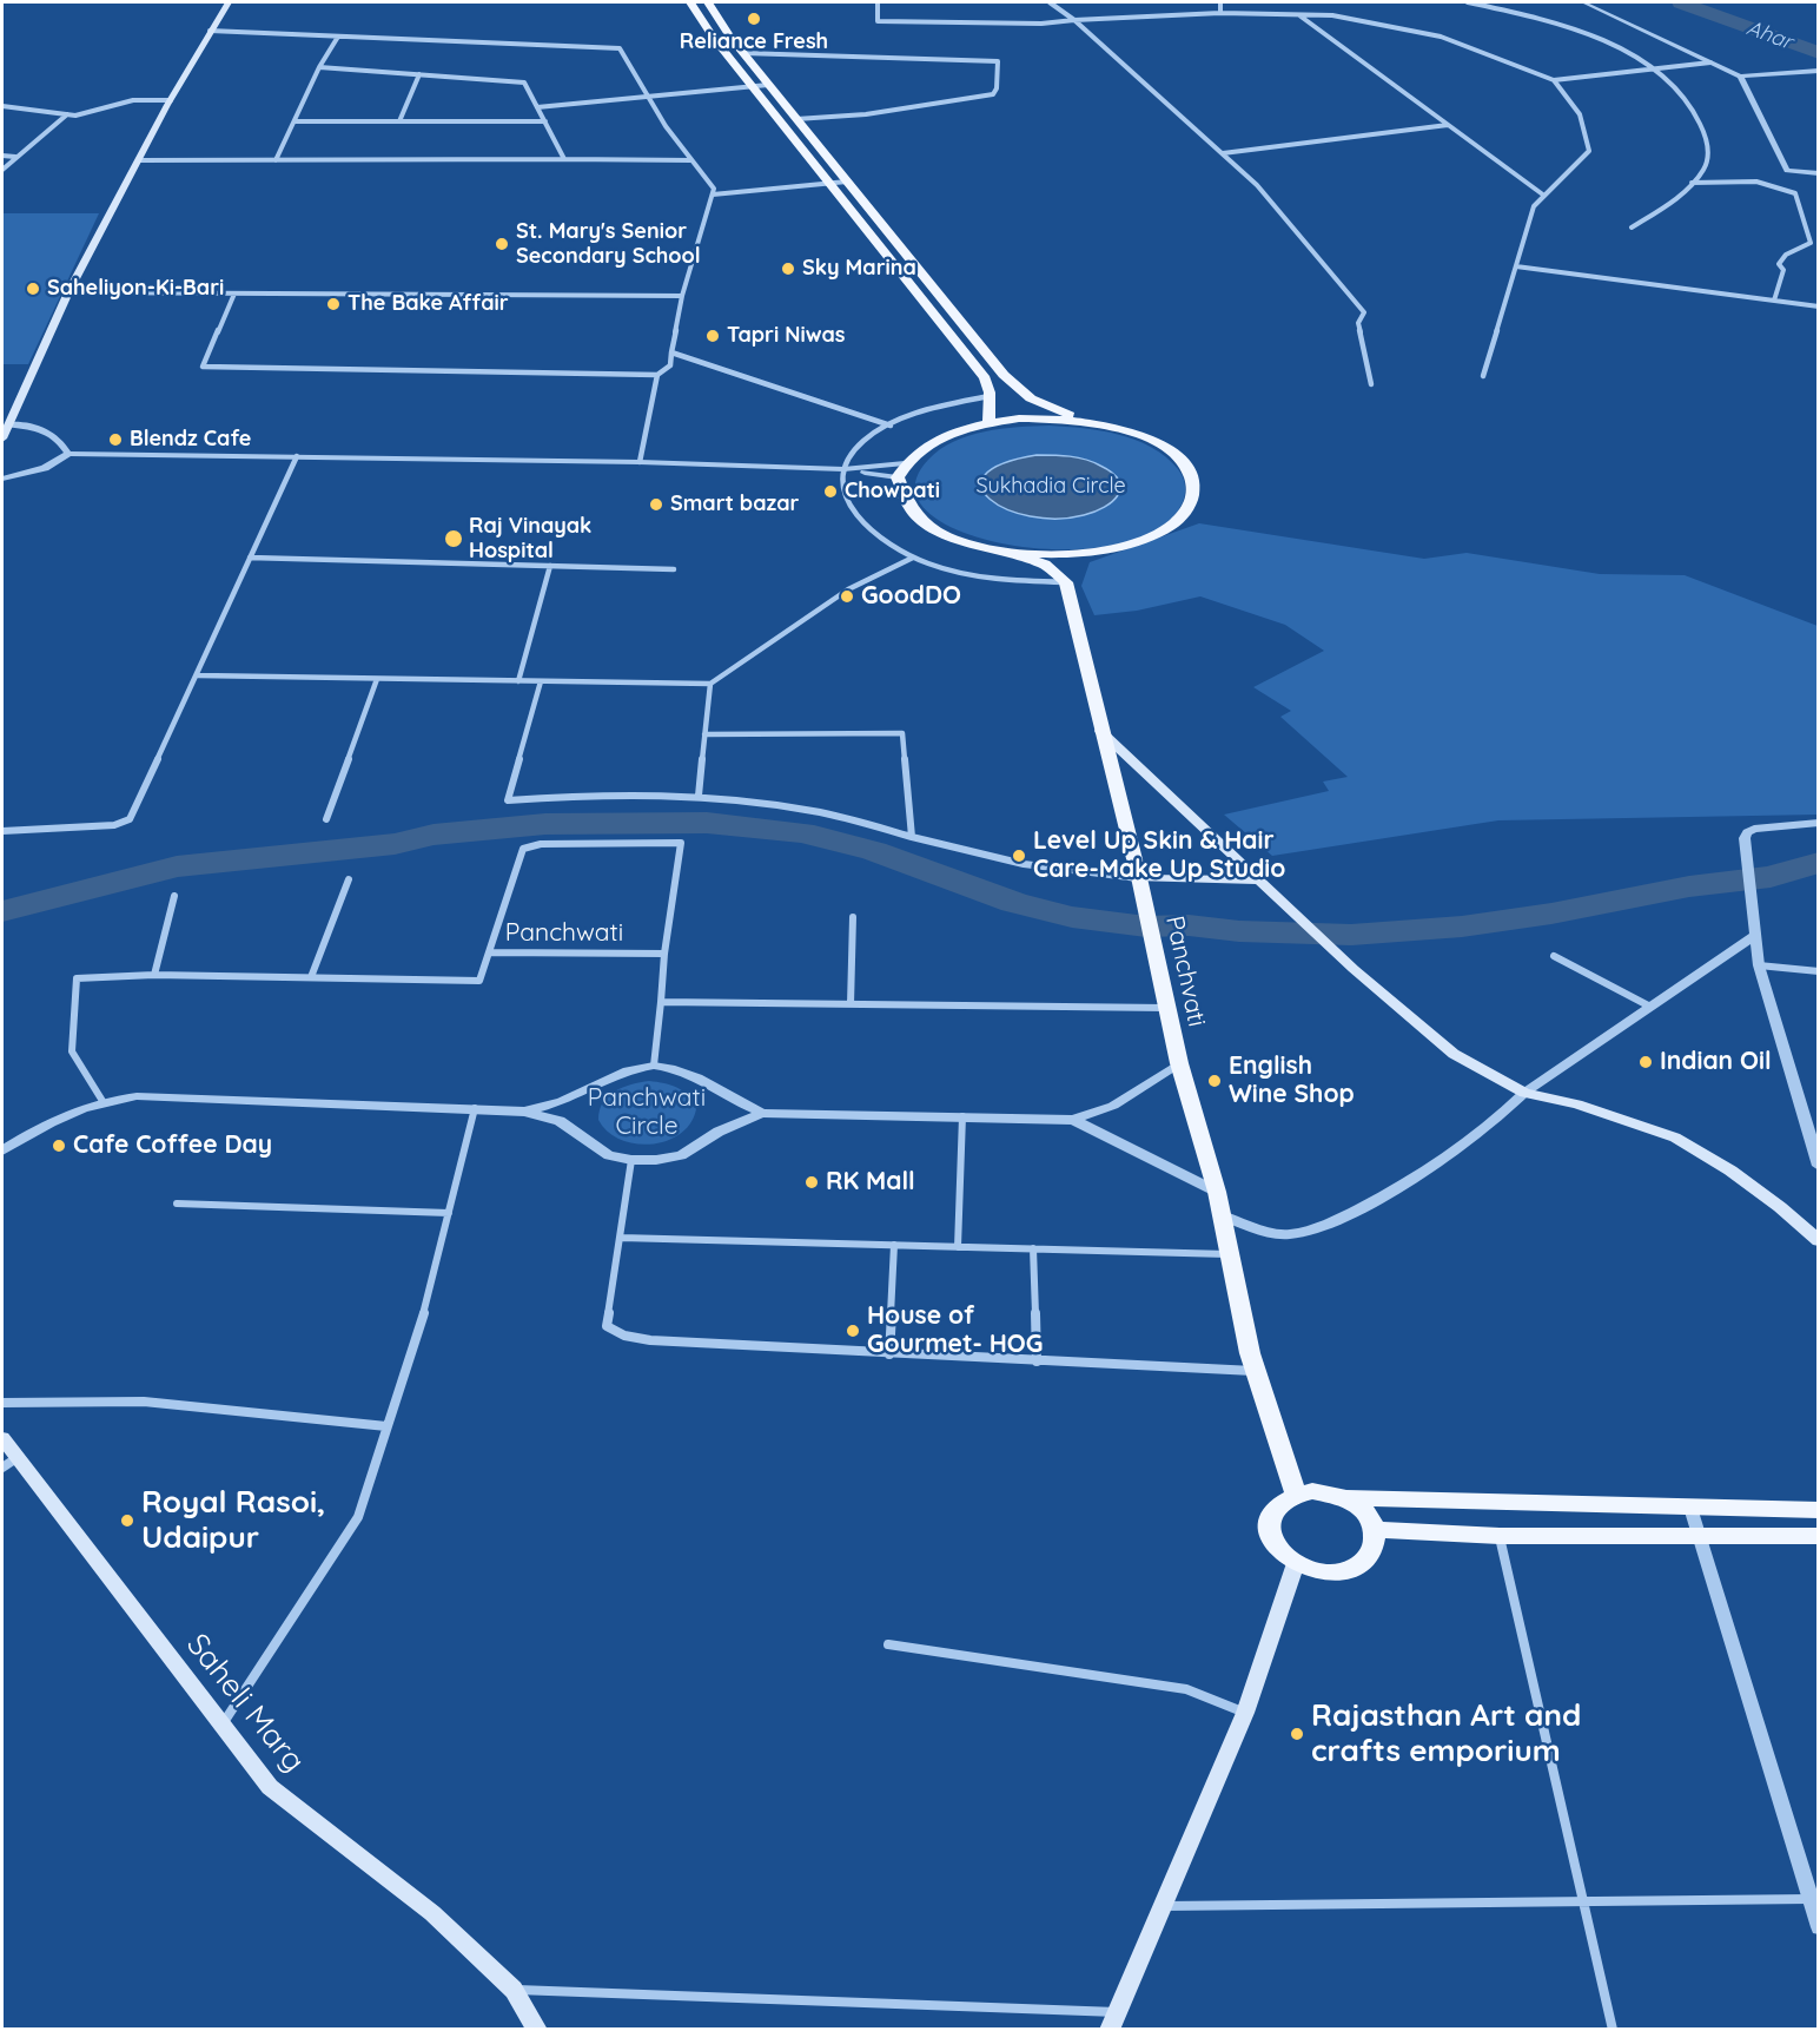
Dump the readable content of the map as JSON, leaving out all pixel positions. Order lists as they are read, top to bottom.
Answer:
{
  "streets": {
    "main road": ["Panchvati", "Saheli Marg"],
    "street": ["Panchwati"]
  },
  "water": ["Ahar"],
  "parks": ["Sukhadia Circle", "Panchwati Circle"],
  "places": [
    "Reliance Fresh",
    "St. Mary's Senior Secondary School",
    "Sky Marina",
    "Saheliyon-Ki-Bari",
    "The Bake Affair",
    "Tapri Niwas",
    "Blendz Cafe",
    "Chowpati",
    "Smart bazar",
    "Raj Vinayak Hospital",
    "GoodDO",
    "Level Up Skin & Hair Care-Make Up Studio",
    "Indian Oil",
    "English Wine Shop",
    "Cafe Coffee Day",
    "RK Mall",
    "House of Gourmet- HOG",
    "Royal Rasoi, Udaipur",
    "Rajasthan Art and crafts emporium"
  ]
}
